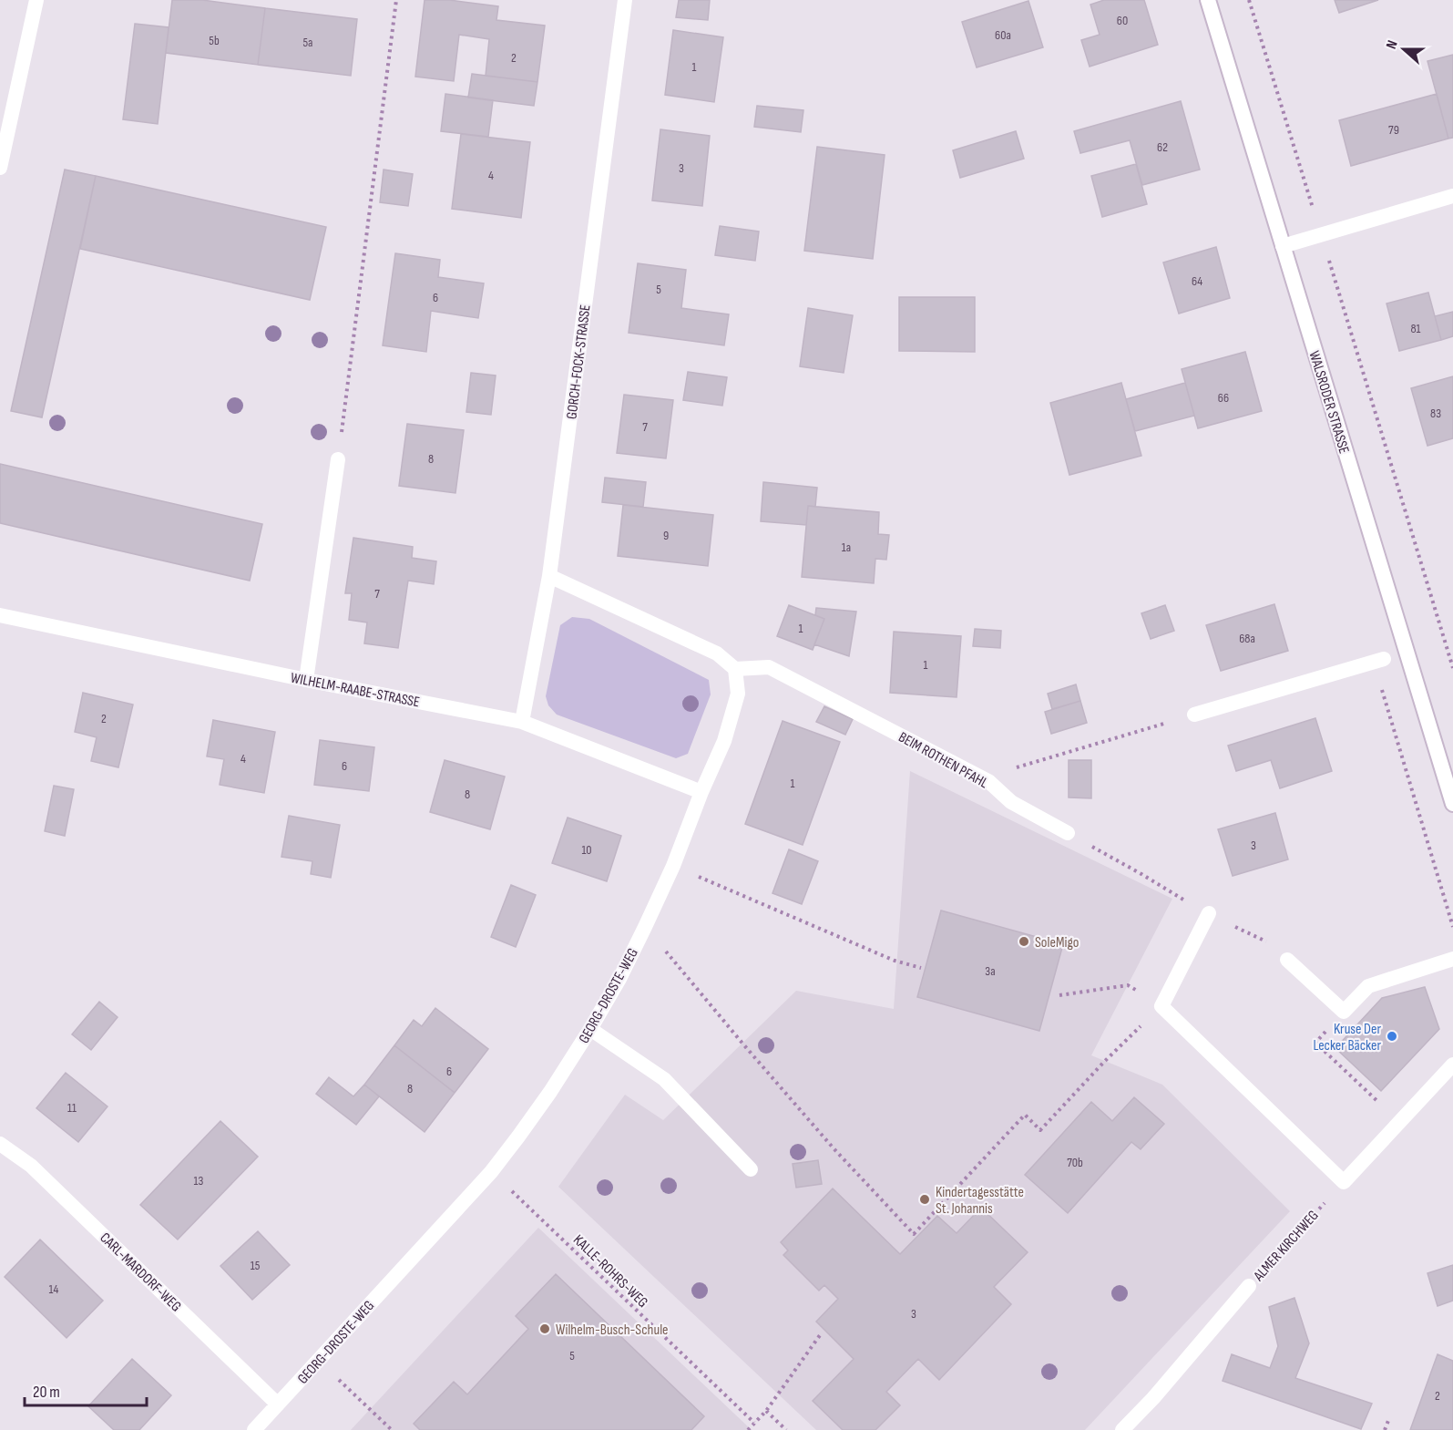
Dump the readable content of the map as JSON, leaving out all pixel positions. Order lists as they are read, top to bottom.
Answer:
{
  "streets": {
    "street": [
      "GORCH-FOCK-STRASSE",
      "WALSRODER STRASSE",
      "WILHELM-RAABE-STRASSE",
      "BEIM ROTHEN PFAHL",
      "GEORG-DROSTE-WEG",
      "ALMER KIRCHWEG",
      "CARL-MARDORF-WEG"
    ],
    "path": ["KALLE-ROHRS-WEG"]
  },
  "crossings": [
    ["GORCH-FOCK-STRASSE", "WILHELM-RAABE-STRASSE"],
    ["WILHELM-RAABE-STRASSE", "GEORG-DROSTE-WEG"],
    ["BEIM ROTHEN PFAHL", "GEORG-DROSTE-WEG"],
    ["GEORG-DROSTE-WEG", "KALLE-ROHRS-WEG"],
    ["GEORG-DROSTE-WEG", "CARL-MARDORF-WEG"]
  ],
  "places": [
    "SoleMigo",
    "Kruse Der Lecker Bäcker",
    "Kindertagesstätte St. Johannis",
    "Wilhelm-Busch-Schule"
  ],
  "house_numbers": [
    "60",
    "60a",
    "5b",
    "5a",
    "2",
    "1",
    "79",
    "62",
    "3",
    "4",
    "64",
    "5",
    "6",
    "81",
    "66",
    "83",
    "7",
    "8",
    "9",
    "1a",
    "7",
    "1",
    "68a",
    "1",
    "2",
    "4",
    "6",
    "1",
    "8",
    "3",
    "10",
    "3a",
    "6",
    "8",
    "11",
    "70b",
    "13",
    "15",
    "14",
    "3",
    "5",
    "2"
  ],
  "scale_bar": "20 m",
  "north": "left"
}
